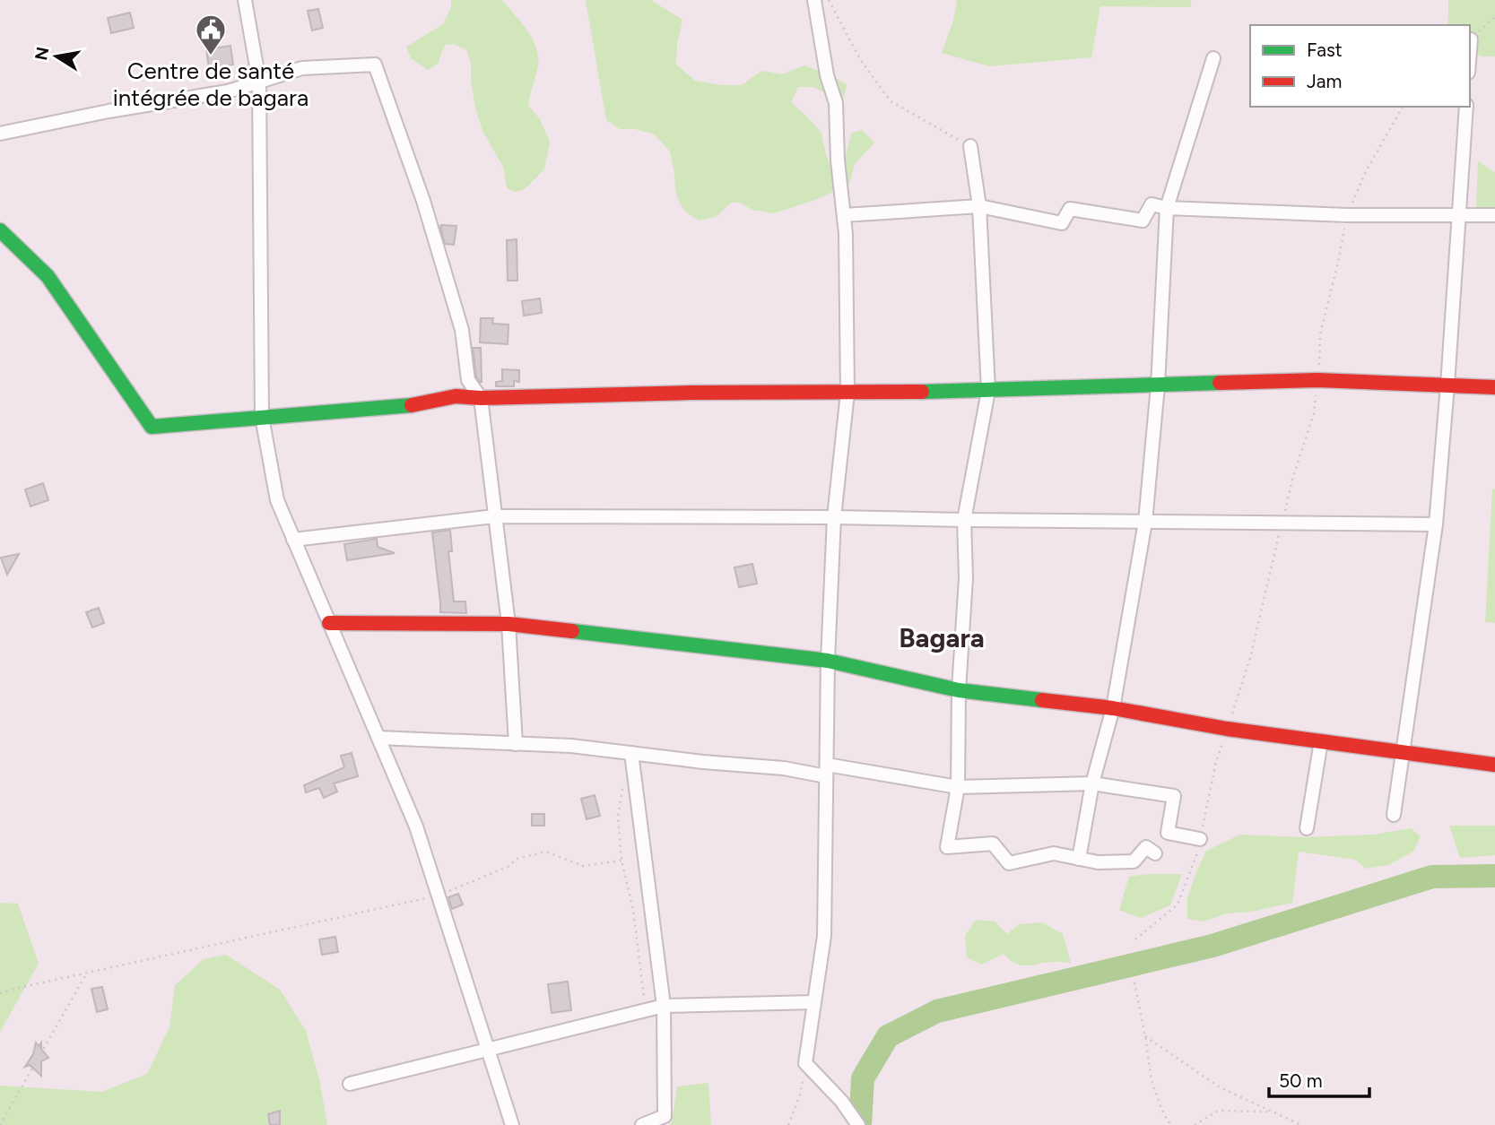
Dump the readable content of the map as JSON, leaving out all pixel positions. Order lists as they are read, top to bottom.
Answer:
{
  "districts": ["Bagara"],
  "places": {
    "public building": ["Centre de santé intégrée de bagara"]
  },
  "legend": ["Fast", "Jam"],
  "scale_bar": "50 m",
  "north": "left"
}
